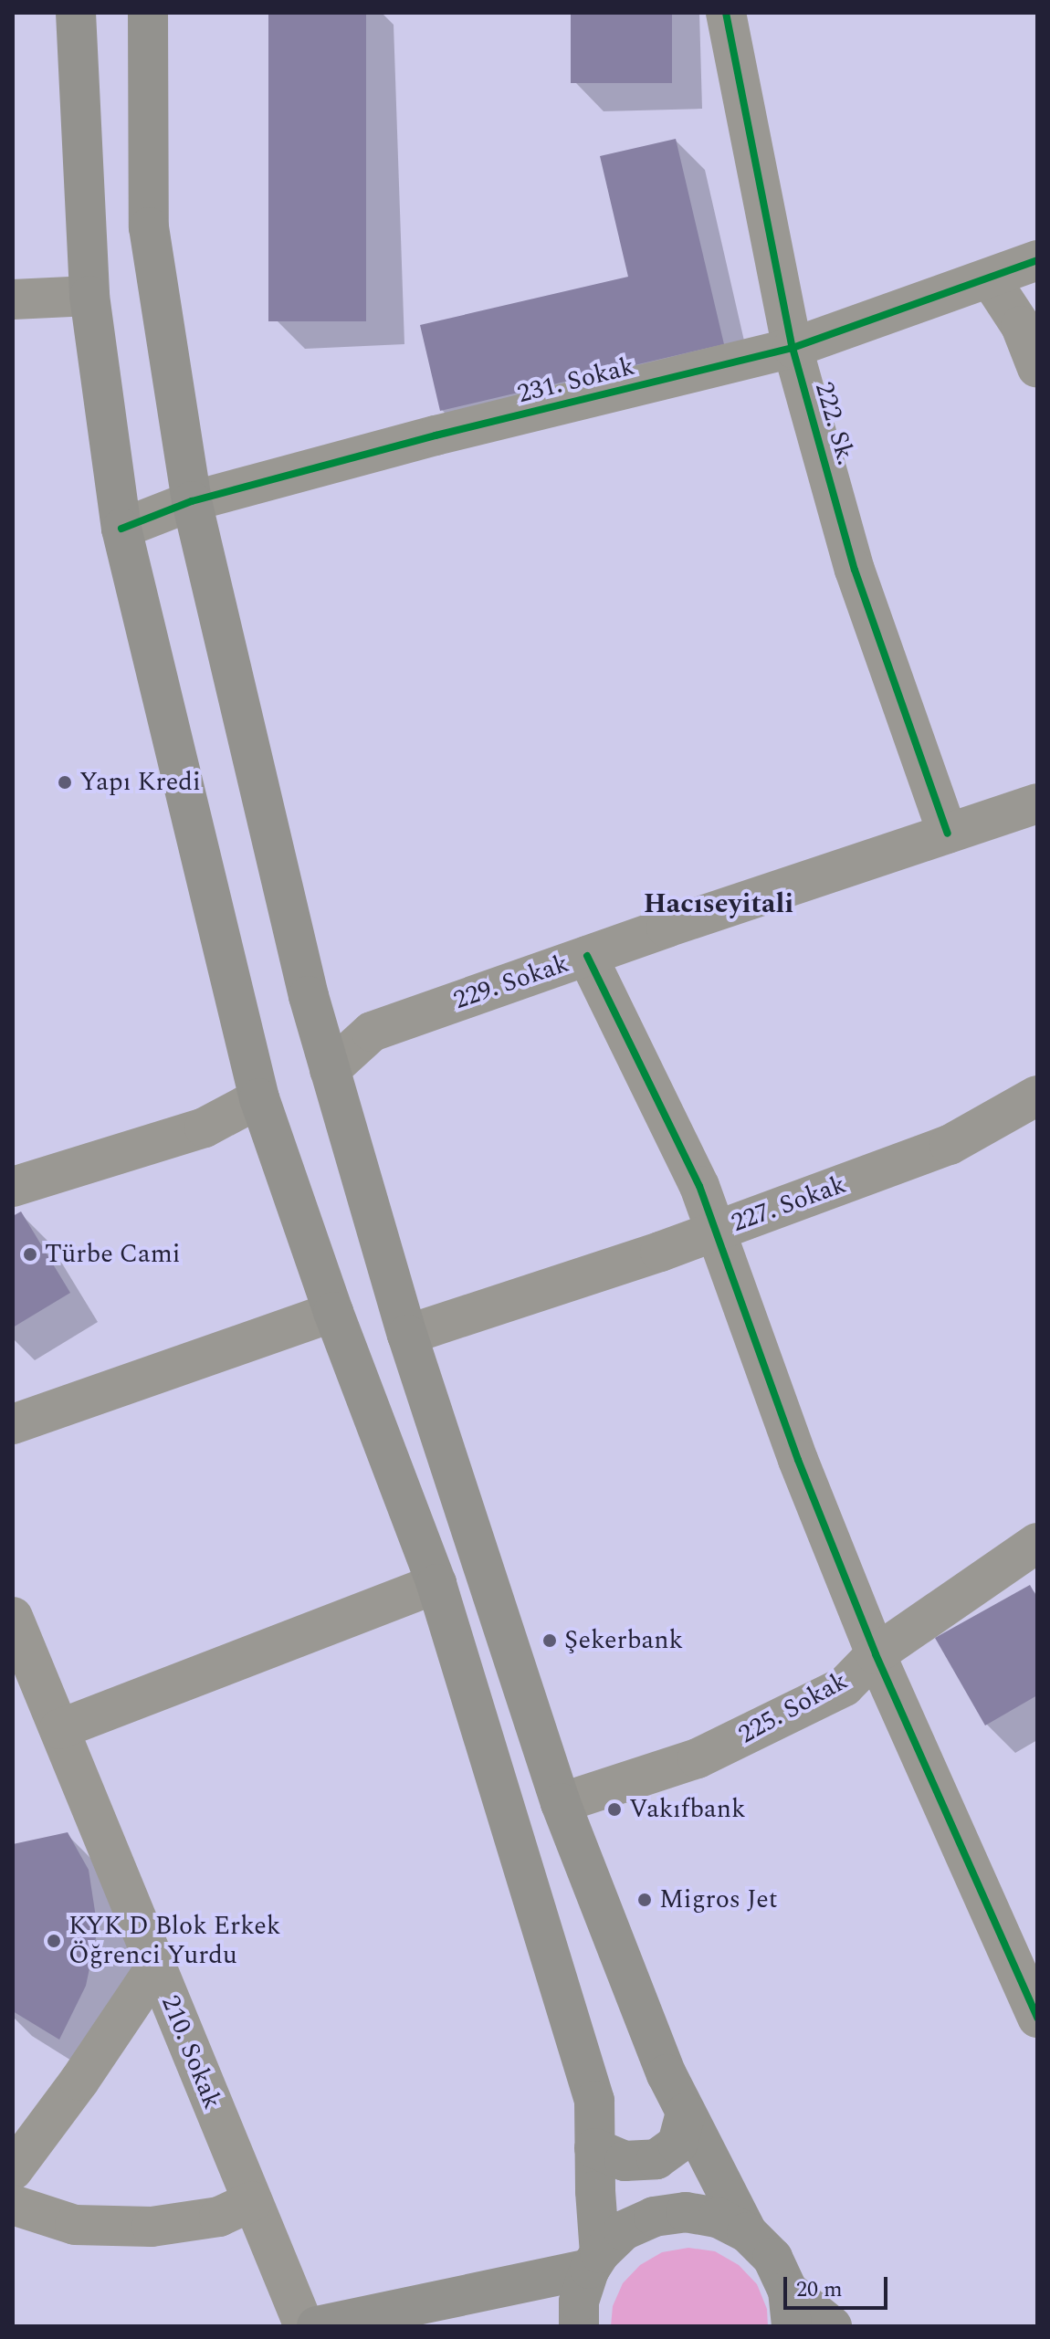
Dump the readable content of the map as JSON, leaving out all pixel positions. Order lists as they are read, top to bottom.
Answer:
{
  "streets": {
    "street": [
      "231. Sokak",
      "222. Sk.",
      "229. Sokak",
      "227. Sokak",
      "225. Sokak",
      "210. Sokak"
    ]
  },
  "crossings": [
    ["231. Sokak", "222. Sk."],
    ["222. Sk.", "229. Sokak"]
  ],
  "districts": ["Hacıseyitali"],
  "places": [
    "Yapı Kredi",
    "Türbe Cami",
    "Şekerbank",
    "Vakıfbank",
    "Migros Jet",
    "KYK D Blok Erkek Öğrenci Yurdu"
  ],
  "scale_bar": "20 m"
}
